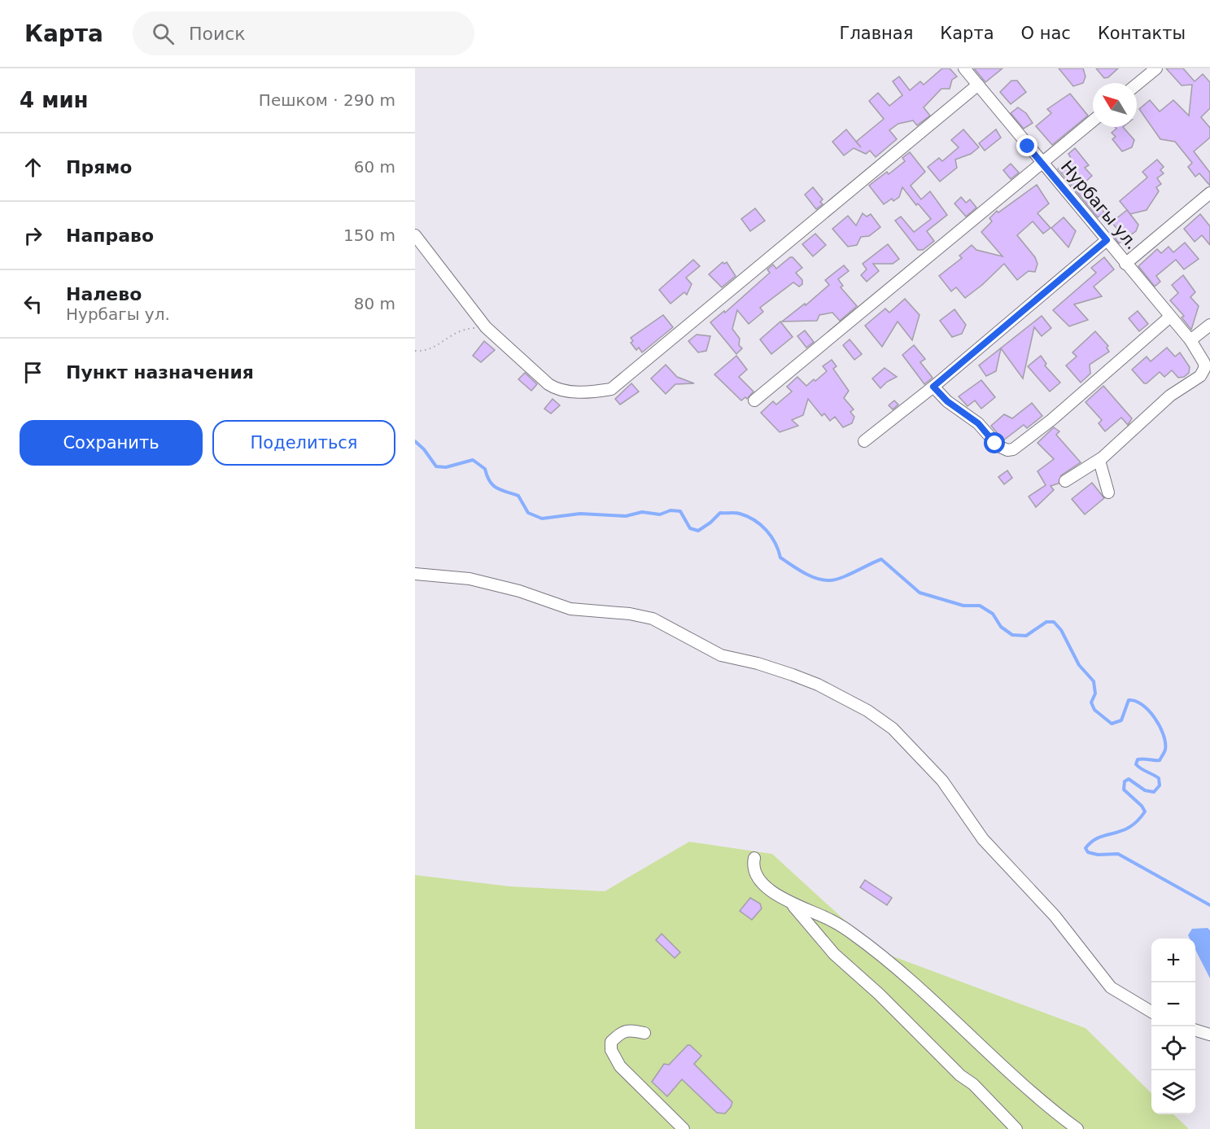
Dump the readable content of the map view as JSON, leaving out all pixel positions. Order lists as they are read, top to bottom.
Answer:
{
  "streets": {
    "street": ["Нурбагы ул."]
  },
  "north": "top left",
  "page": {
    "header": "Карта",
    "search": "Поиск",
    "nav": [
      "Главная",
      "Карта",
      "О нас",
      "Контакты"
    ],
    "heading": ["4 мин", "Пешком · 290 m"],
    "list": [
      ["Прямо", "60 m"],
      ["Направо", "150 m"],
      ["Налево", "Нурбагы ул.", "80 m"],
      "Пункт назначения"
    ],
    "buttons": ["Сохранить", "Поделиться"],
    "map_buttons": ["+", "−"]
  }
}
